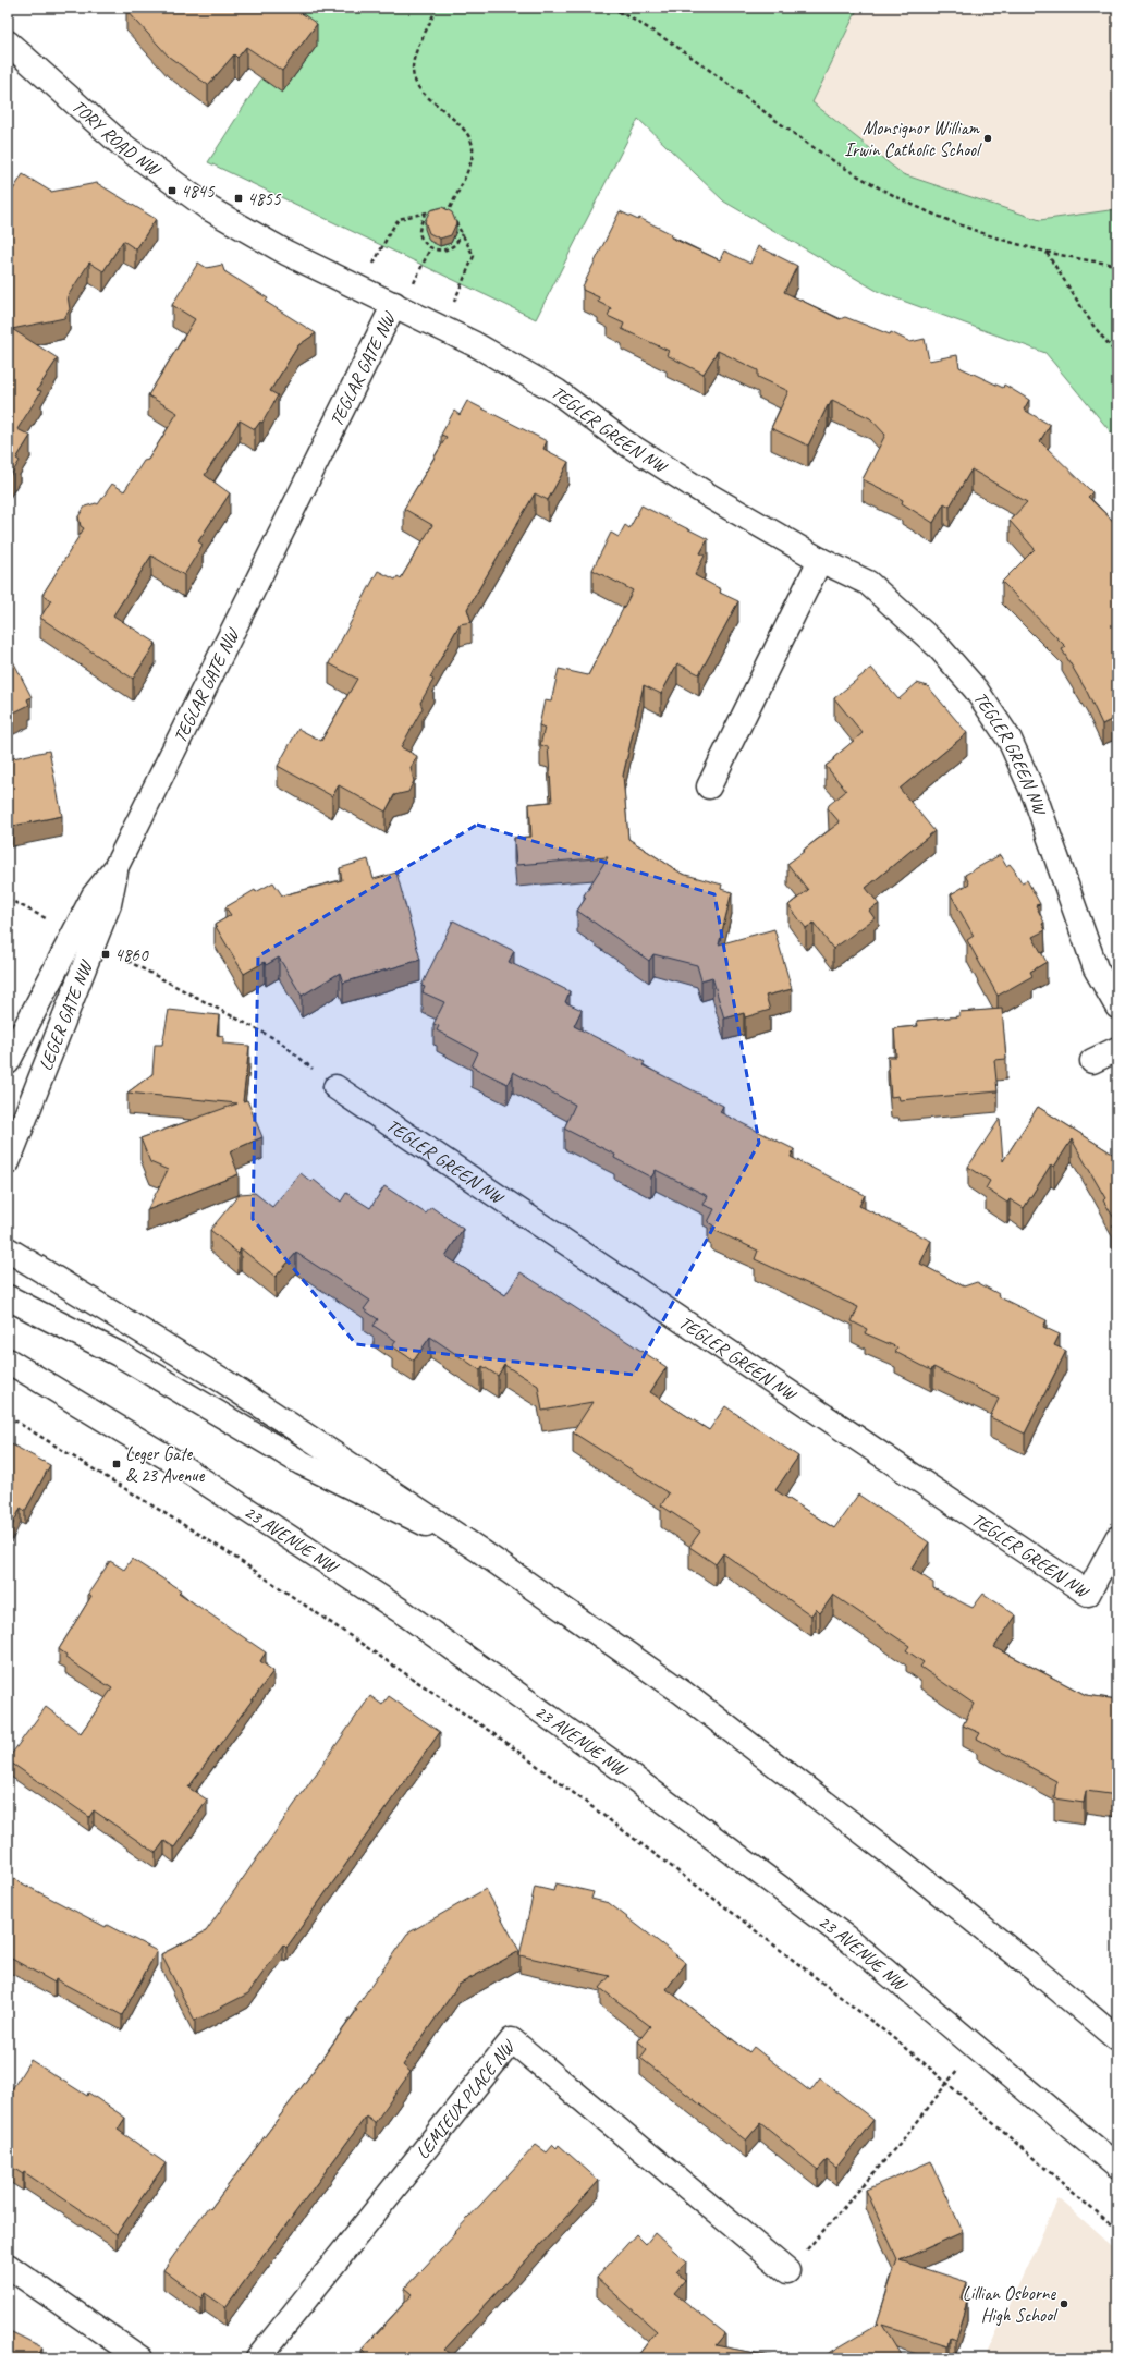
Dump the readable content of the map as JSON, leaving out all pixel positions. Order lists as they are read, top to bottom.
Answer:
{
  "streets": {
    "street": [
      "TORY ROAD NW",
      "TEGLAR GATE NW",
      "TEGLER GREEN NW",
      "LEGER GATE NW",
      "23 AVENUE NW",
      "LEMIEUX PLACE NW"
    ]
  },
  "crossings": [
    ["TORY ROAD NW", "TEGLAR GATE NW"],
    ["TORY ROAD NW", "TEGLER GREEN NW"],
    ["TEGLAR GATE NW", "TEGLER GREEN NW"],
    ["TEGLAR GATE NW", "LEGER GATE NW"]
  ],
  "places": {
    "other": ["Monsignor William Irwin Catholic School", "Lillian Osborne High School"],
    "transit": [
      "4845",
      "4855",
      "4860",
      "Leger Gate & 23 Avenue"
    ]
  }
}
